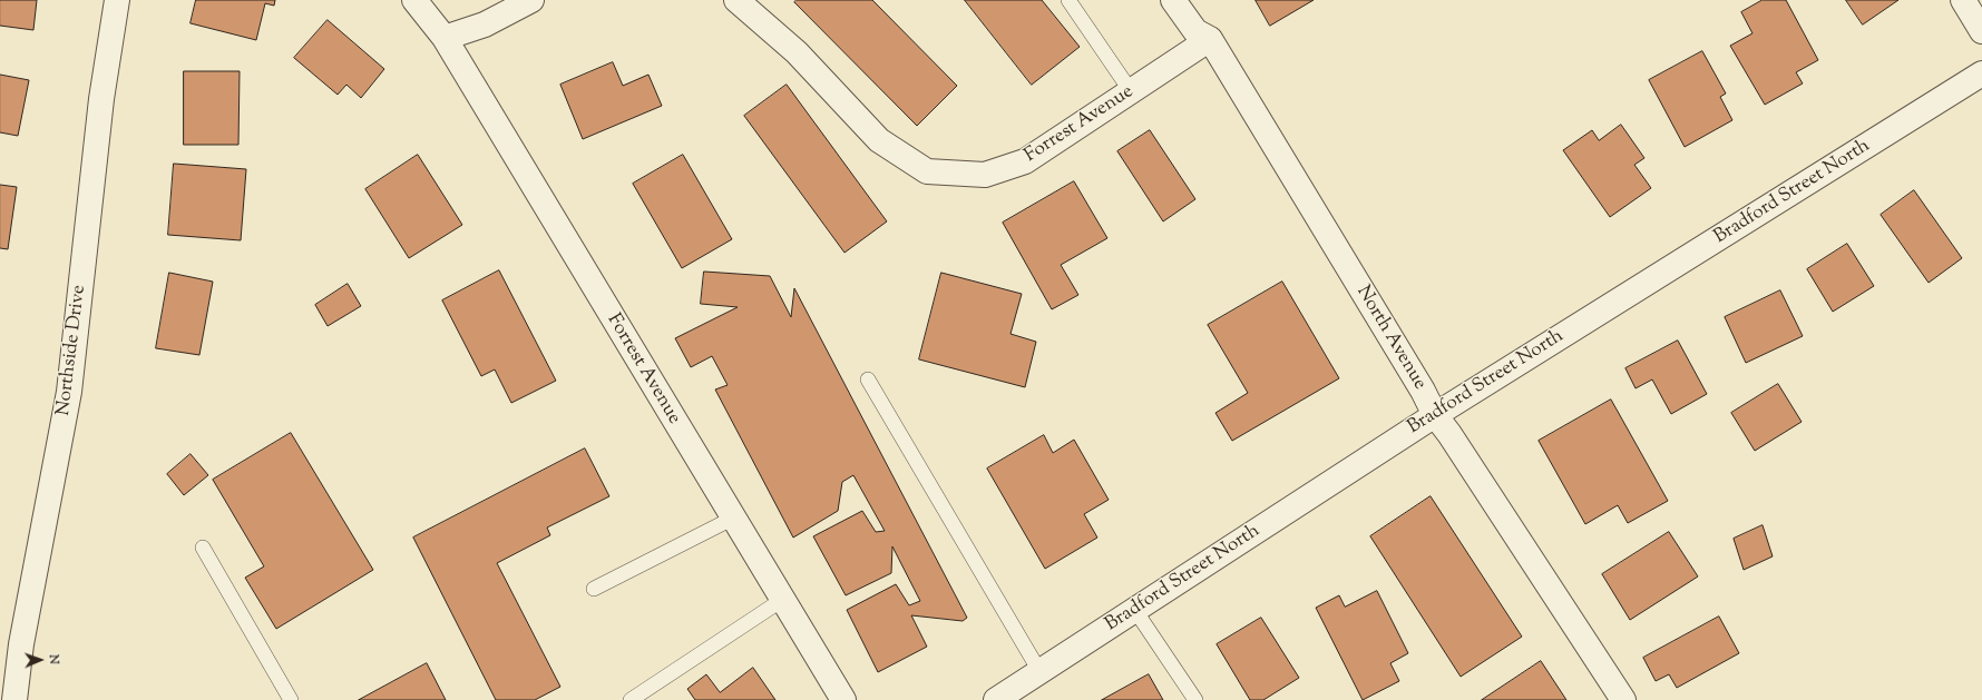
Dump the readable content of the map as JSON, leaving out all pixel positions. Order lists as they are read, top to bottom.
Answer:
{
  "streets": {
    "street": [
      "Forrest Avenue",
      "Bradford Street North",
      "North Avenue",
      "Northside Drive"
    ]
  },
  "crossings": [
    ["Forrest Avenue", "North Avenue"],
    ["Bradford Street North", "North Avenue"]
  ],
  "north": "right"
}
